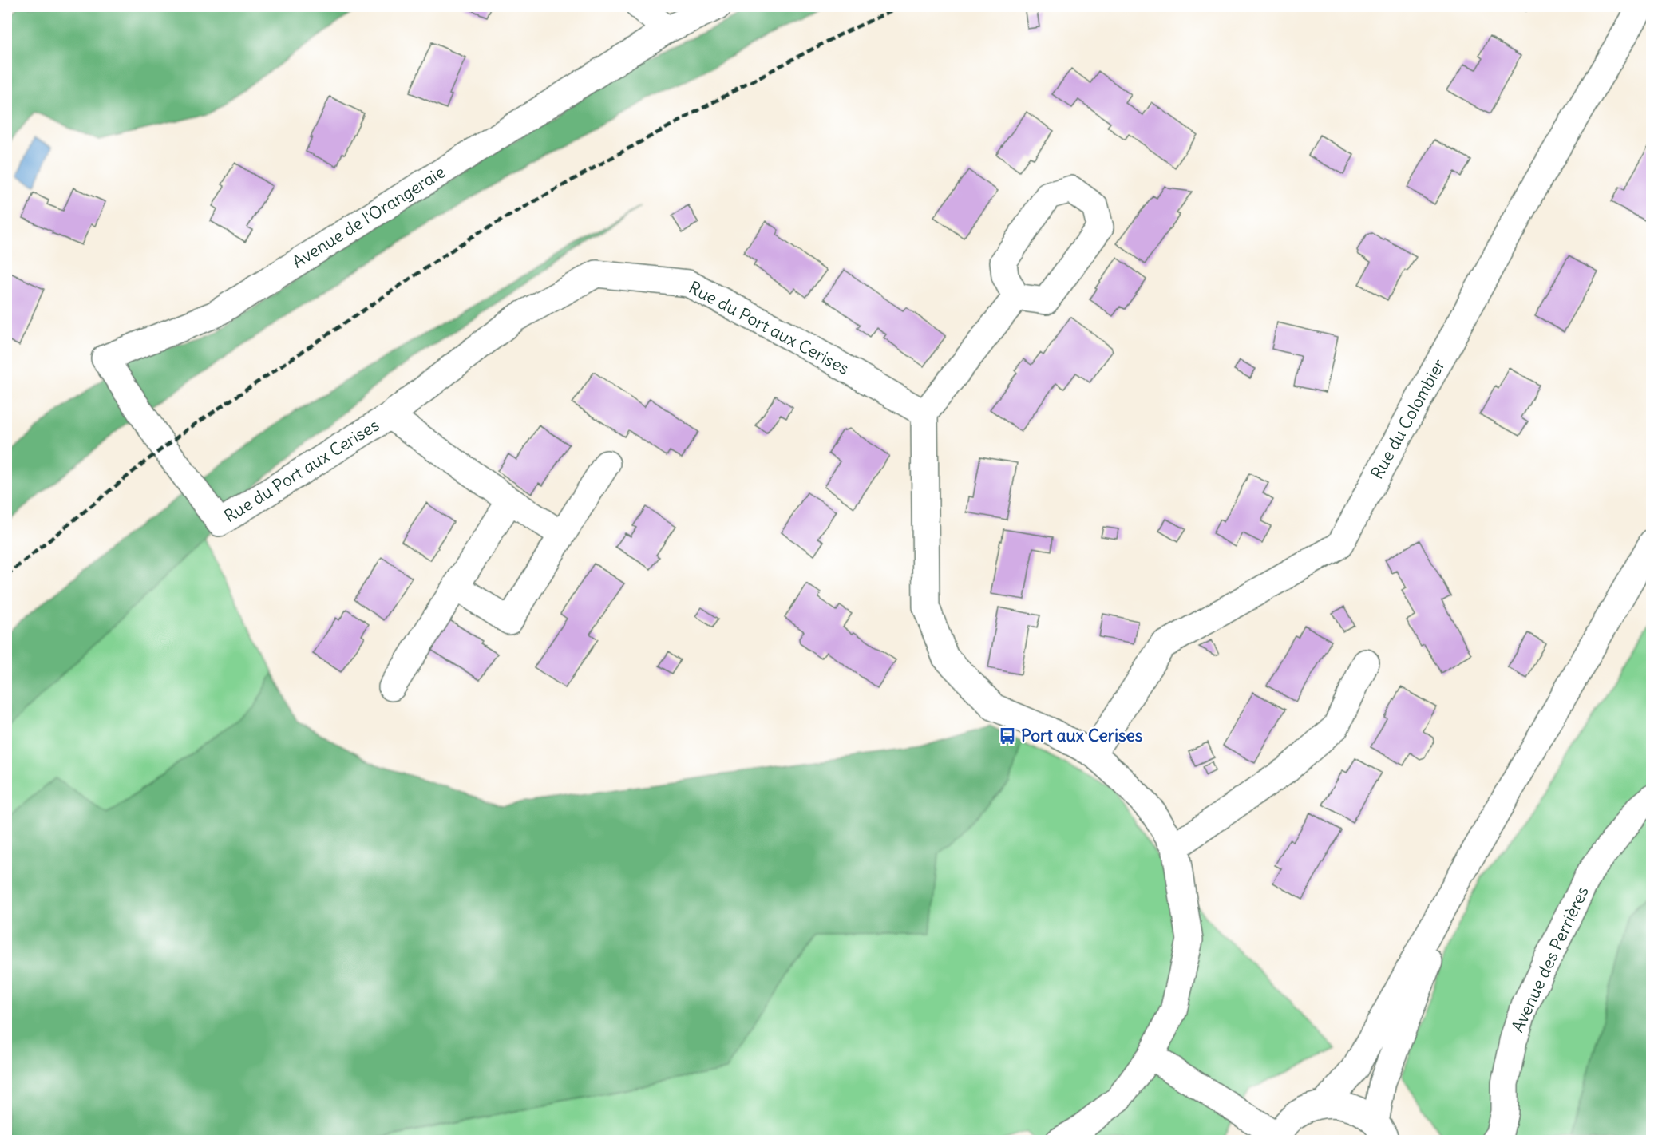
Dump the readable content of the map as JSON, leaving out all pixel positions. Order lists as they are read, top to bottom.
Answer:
{
  "streets": {
    "street": [
      "Avenue de l'Orangeraie",
      "Rue du Port aux Cerises",
      "Rue du Colombier",
      "Avenue des Perrières"
    ]
  },
  "crossings": [
    ["Avenue de l'Orangeraie", "Rue du Port aux Cerises"]
  ],
  "places": {
    "bus stop": ["Port aux Cerises"]
  }
}
